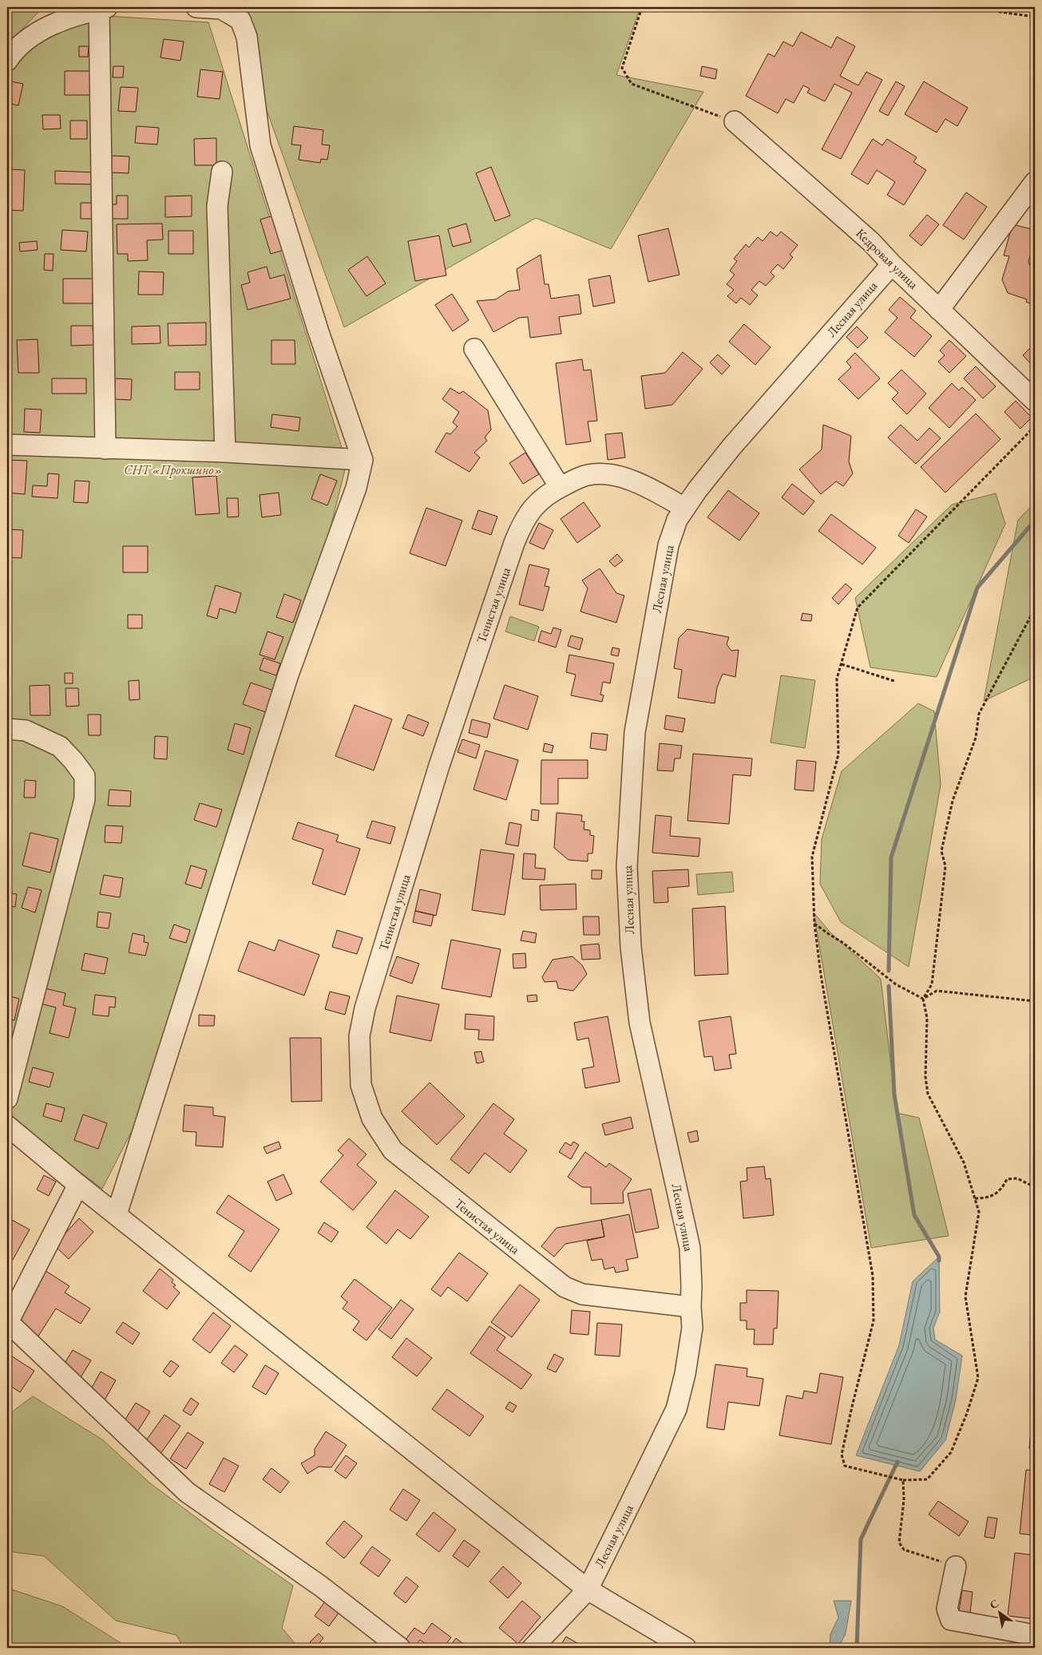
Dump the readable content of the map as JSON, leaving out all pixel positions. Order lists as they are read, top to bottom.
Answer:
{
  "streets": {
    "street": ["Кедровая улица", "Лесная улица", "Тенистая улица"]
  },
  "crossings": [
    ["Кедровая улица", "Лесная улица"],
    ["Лесная улица", "Тенистая улица"]
  ],
  "parks": ["СНТ «Прокшино»"],
  "north": "top left"
}
